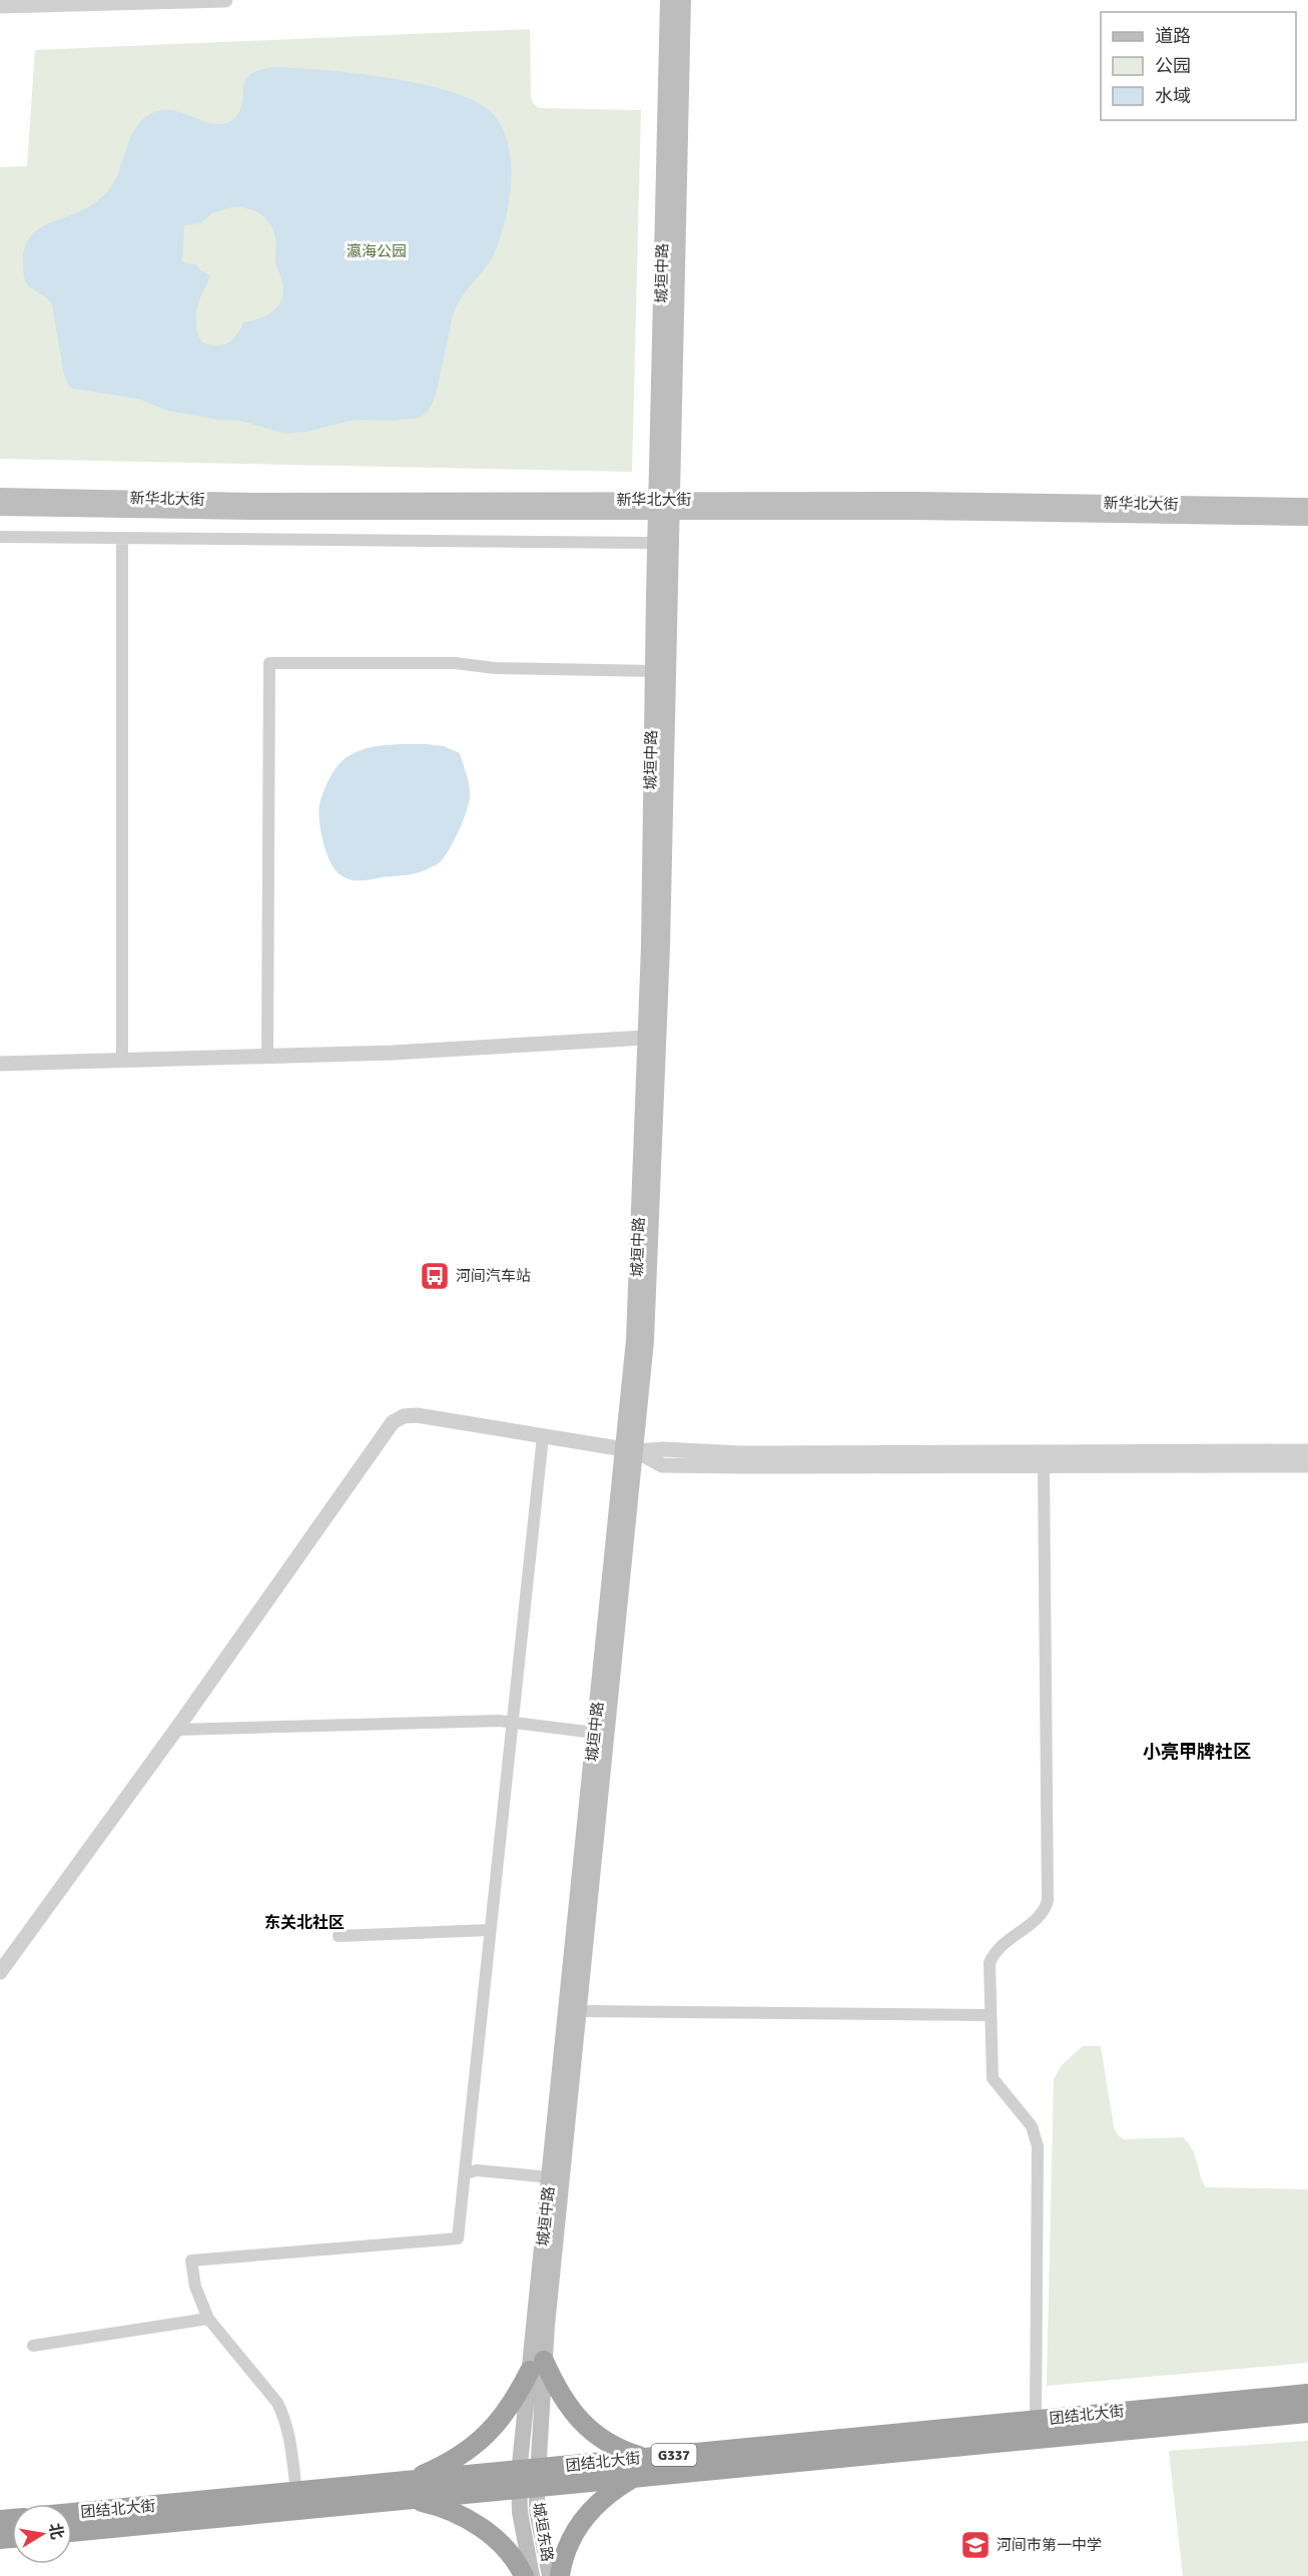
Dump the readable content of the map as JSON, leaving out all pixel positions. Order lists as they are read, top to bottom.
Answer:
{
  "streets": {
    "highway": ["团结北大街", "G337"],
    "main road": ["城垣中路", "新华北大街", "城垣东路"]
  },
  "crossings": [
    ["城垣中路", "新华北大街"],
    ["城垣中路", "团结北大街"],
    ["城垣中路", "城垣东路"],
    ["团结北大街", "城垣东路"]
  ],
  "districts": ["小亮甲牌社区", "东关北社区"],
  "parks": ["瀛海公园"],
  "places": {
    "bus stop": ["河间汽车站"],
    "school or university": ["河间市第一中学"]
  },
  "legend": ["道路", "公园", "水域"],
  "north": "right"
}
